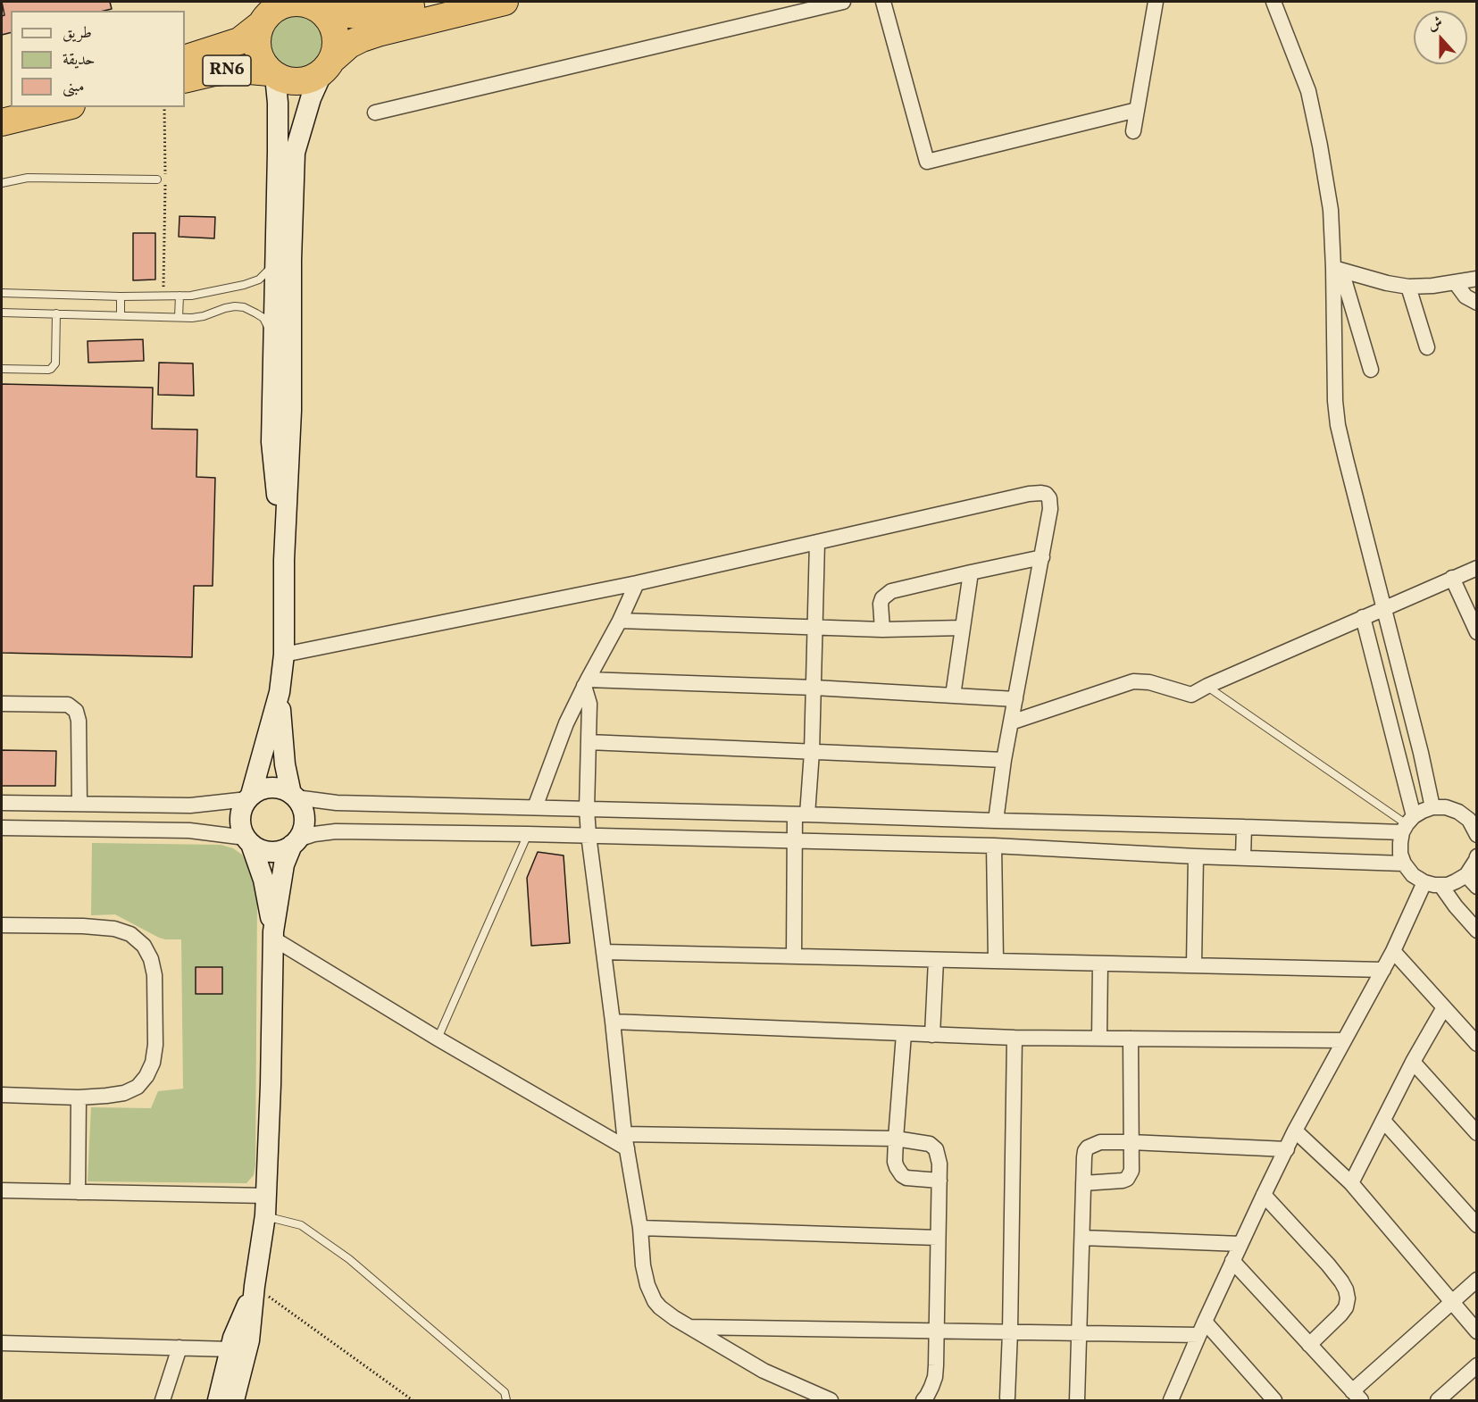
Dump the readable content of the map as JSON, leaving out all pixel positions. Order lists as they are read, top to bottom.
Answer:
{
  "streets": {
    "highway": ["RN6"]
  },
  "legend": ["طريق", "حديقة", "مبنى"],
  "north": "top"
}
